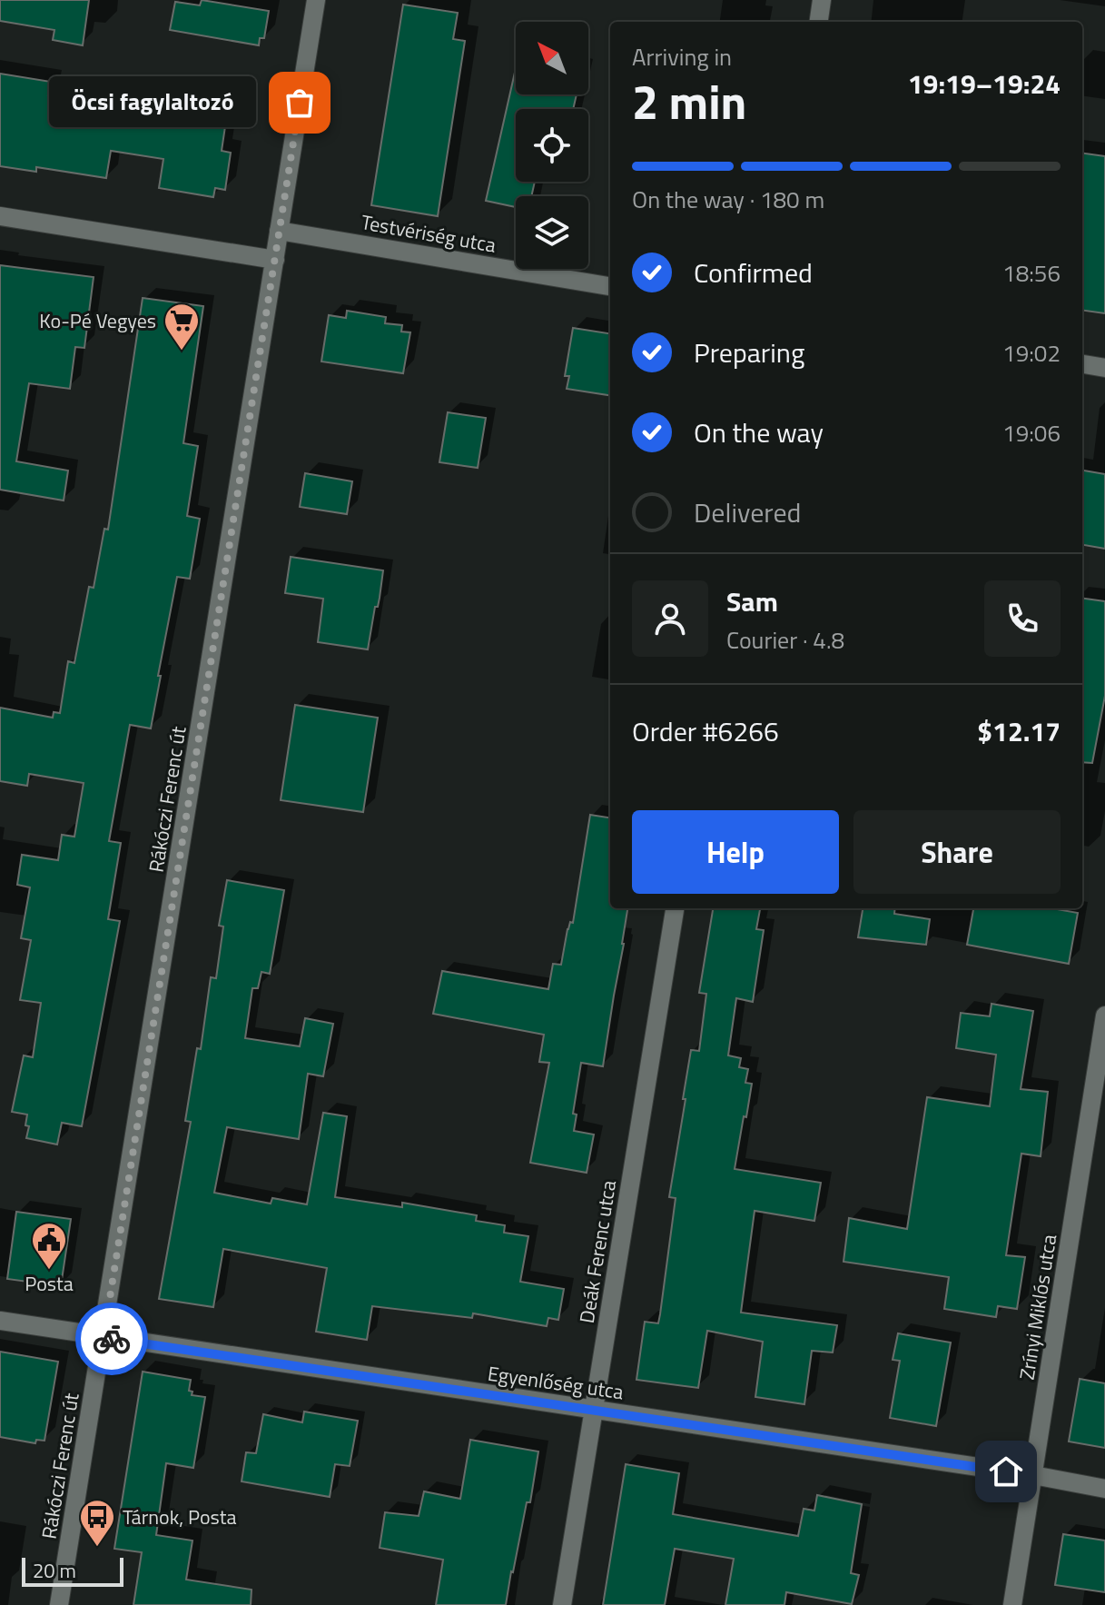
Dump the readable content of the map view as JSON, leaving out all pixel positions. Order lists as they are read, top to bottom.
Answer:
{
  "streets": {
    "street": [
      "Testvériség utca",
      "Rákóczi Ferenc út",
      "Deák Ferenc utca",
      "Zrínyi Miklós utca",
      "Egyenlőség utca"
    ]
  },
  "crossings": [
    ["Testvériség utca", "Rákóczi Ferenc út"],
    ["Rákóczi Ferenc út", "Egyenlőség utca"],
    ["Deák Ferenc utca", "Egyenlőség utca"],
    ["Zrínyi Miklós utca", "Egyenlőség utca"]
  ],
  "places": {
    "other": ["Öcsi fagylaltozó"],
    "supermarket": ["Ko-Pé Vegyes"],
    "public building": ["Posta"],
    "bus stop": ["Tárnok, Posta"]
  },
  "scale_bar": "20 m",
  "north": "top left",
  "page": {
    "heading": ["2 min", "Arriving in", "19:19–19:24"],
    "panel": [
      "Sam",
      "Courier · 4.8",
      "Order #6266",
      "$12.17"
    ],
    "bubble": "Öcsi fagylaltozó",
    "bar": "On the way · 180 m",
    "list": [
      ["Confirmed", "18:56"],
      ["Preparing", "19:02"],
      ["On the way", "19:06"],
      "Delivered"
    ],
    "buttons": ["Help", "Share"],
    "scale": "20 m"
  }
}
